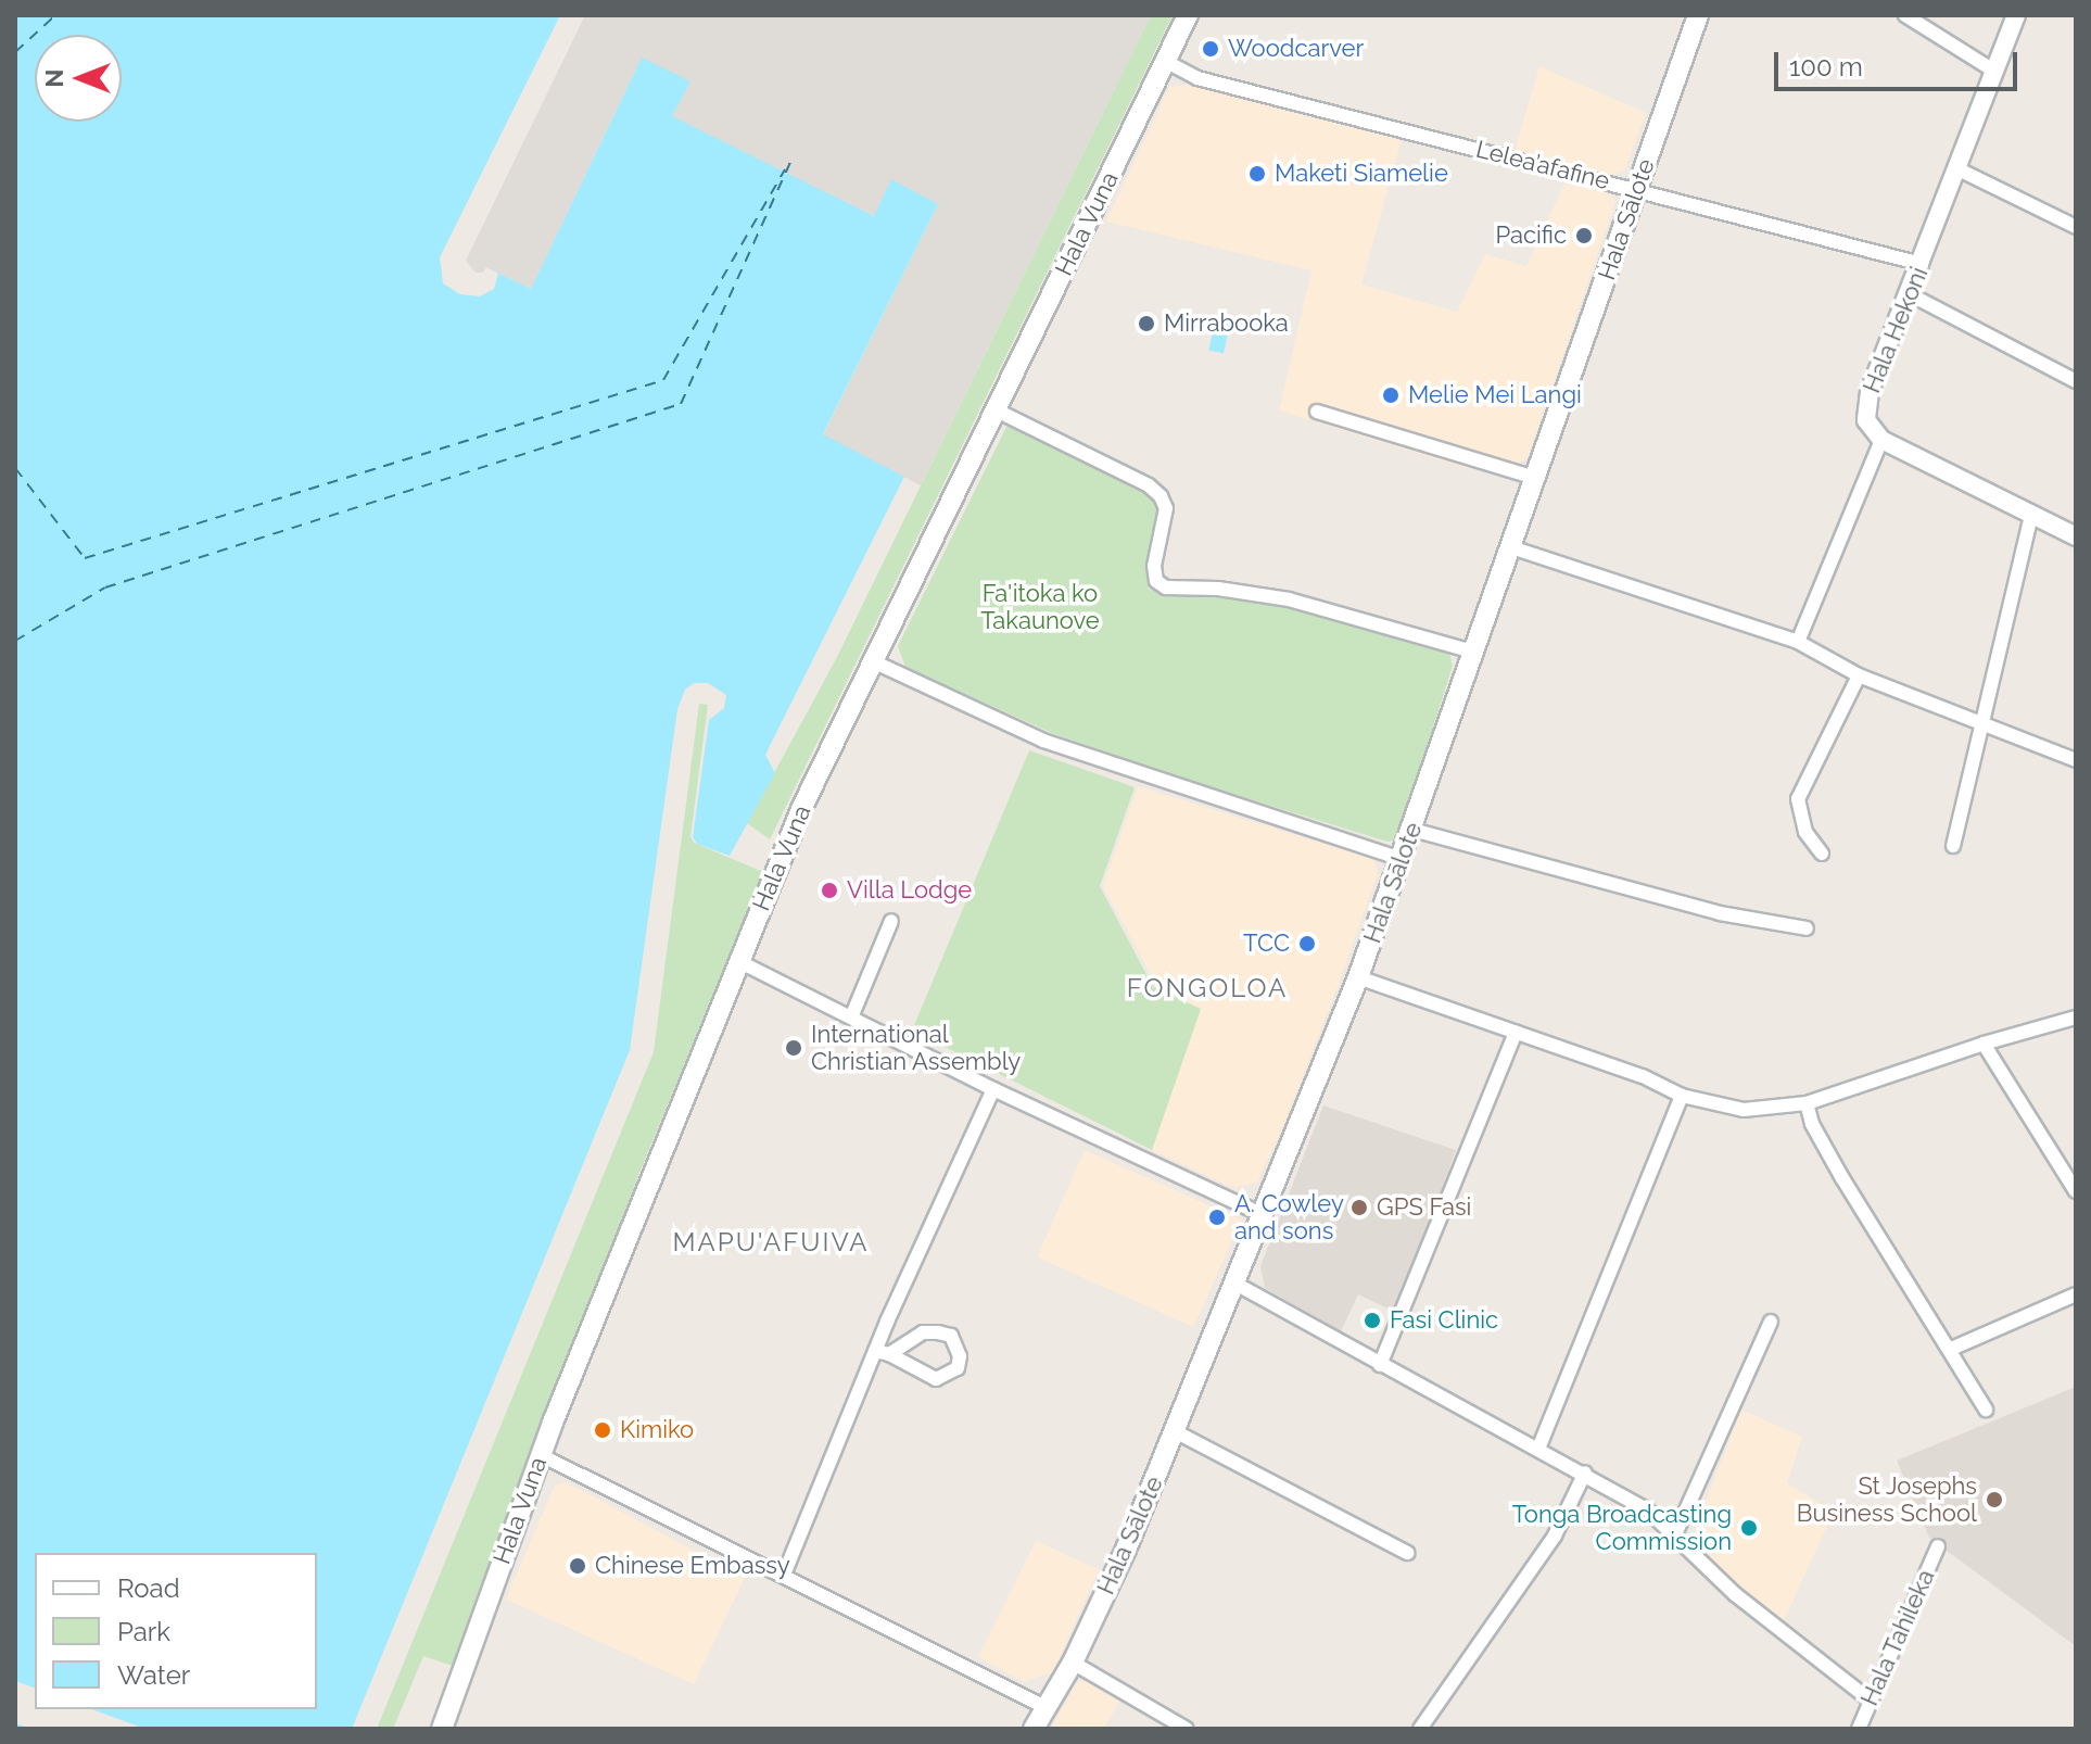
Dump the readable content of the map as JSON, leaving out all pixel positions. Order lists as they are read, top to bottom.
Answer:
{
  "streets": {
    "main road": ["Hala Sālote", "Hala Vuna"],
    "street": ["Lelea’afafine", "Hala Hekoni", "Hala Tahileka"]
  },
  "crossings": [
    ["Lelea’afafine", "Hala Sālote"],
    ["Lelea’afafine", "Hala Vuna"],
    ["Lelea’afafine", "Hala Hekoni"]
  ],
  "districts": ["FONGOLOA", "MAPU'AFUIVA"],
  "parks": ["Fa'itoka ko Takaunove"],
  "places": [
    "Woodcarver",
    "Maketi Siamelie",
    "Pacific",
    "Mirrabooka",
    "Melie Mei Langi",
    "Villa Lodge",
    "TCC",
    "International Christian Assembly",
    "GPS Fasi",
    "A. Cowley and sons",
    "Fasi Clinic",
    "Kimiko",
    "St Josephs Business School",
    "Tonga Broadcasting Commission",
    "Chinese Embassy"
  ],
  "legend": ["Road", "Park", "Water"],
  "scale_bar": "100 m",
  "north": "left"
}
